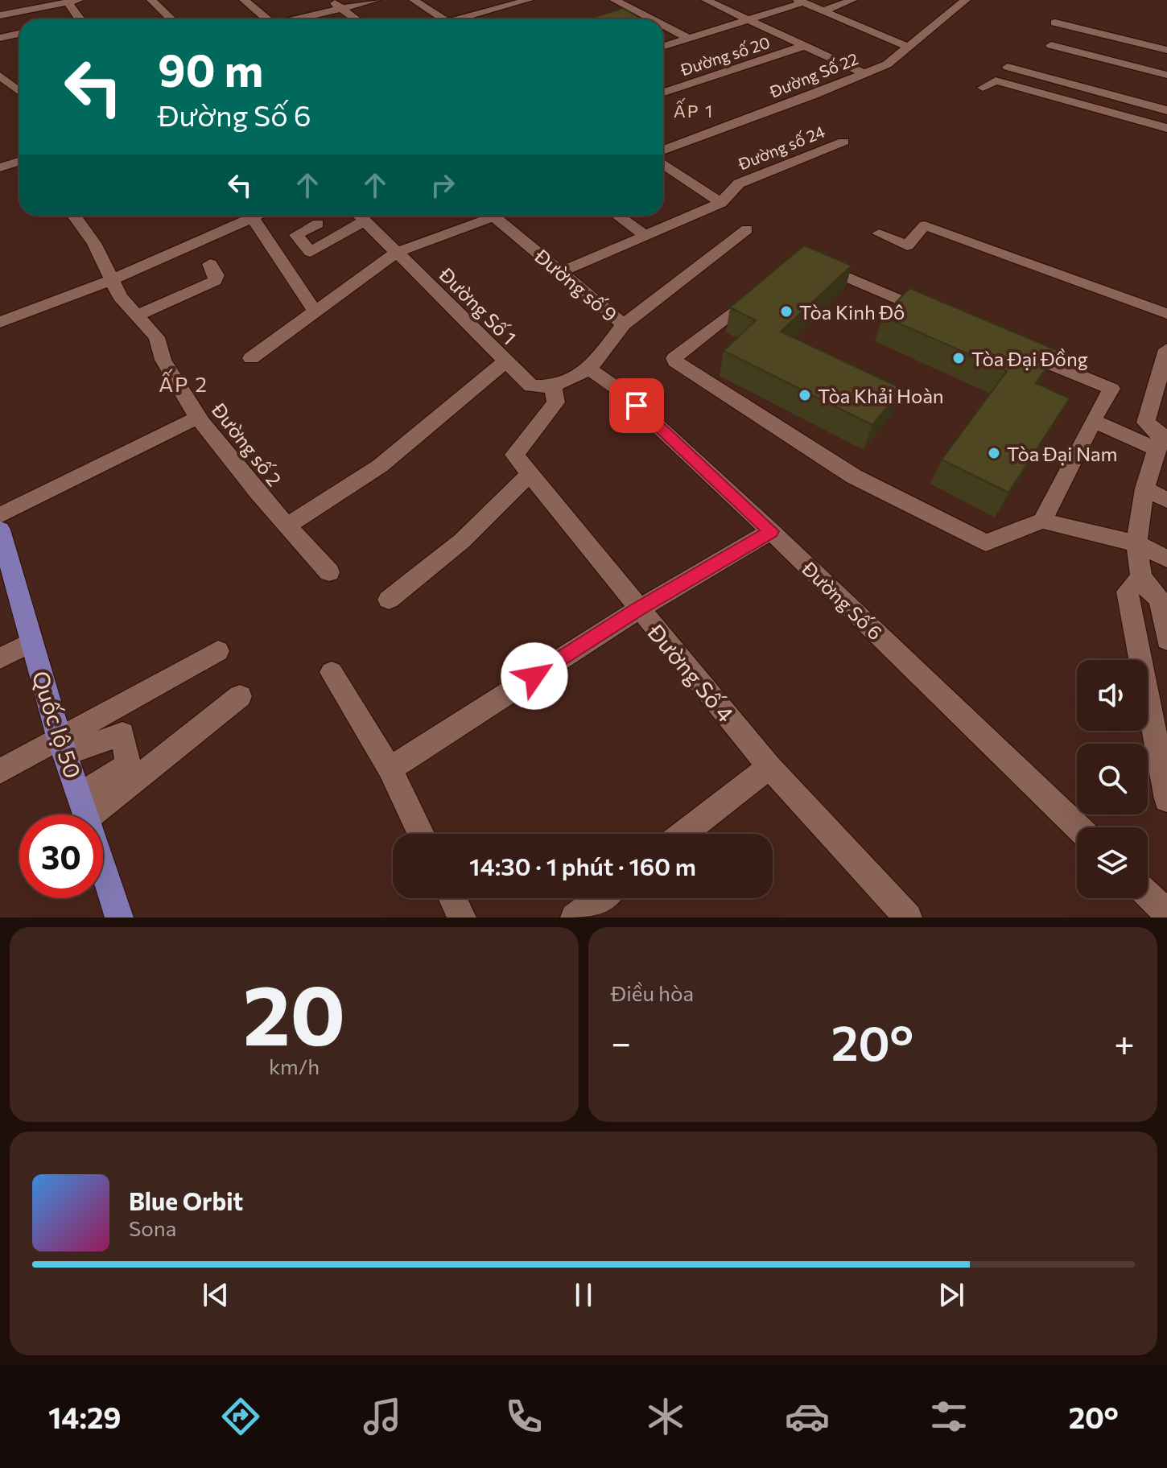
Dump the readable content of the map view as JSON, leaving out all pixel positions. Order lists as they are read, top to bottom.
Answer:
{
  "streets": {
    "main road": ["Quốc lộ 50"],
    "street": [
      "Đường số 20",
      "Đường Số 22",
      "Đường số 24",
      "Đường số 9",
      "Đường Số 1",
      "Đường số 2",
      "Đường Số 6",
      "Đường Số 4"
    ]
  },
  "crossings": [
    ["Đường số 24", "Đường số 9"],
    ["Đường số 9", "Đường Số 6"],
    ["Đường Số 1", "Đường Số 4"]
  ],
  "districts": ["ẤP 1", "ẤP 2"],
  "places": [
    "Tòa Kinh Đô",
    "Tòa Đại Đồng",
    "Tòa Khải Hoàn",
    "Tòa Đại Nam"
  ],
  "page": {
    "turn": ["90 m", "Đường Số 6"],
    "limit": "30",
    "trip": "14:30 · 1 phút · 160 m",
    "tile": [
      ["20", "km/h"],
      "Điều hòa"
    ],
    "heat": ["−", "20°", "+"],
    "song": ["Blue Orbit", "Sona"],
    "tabs": ["14:29", "20°"]
  }
}
